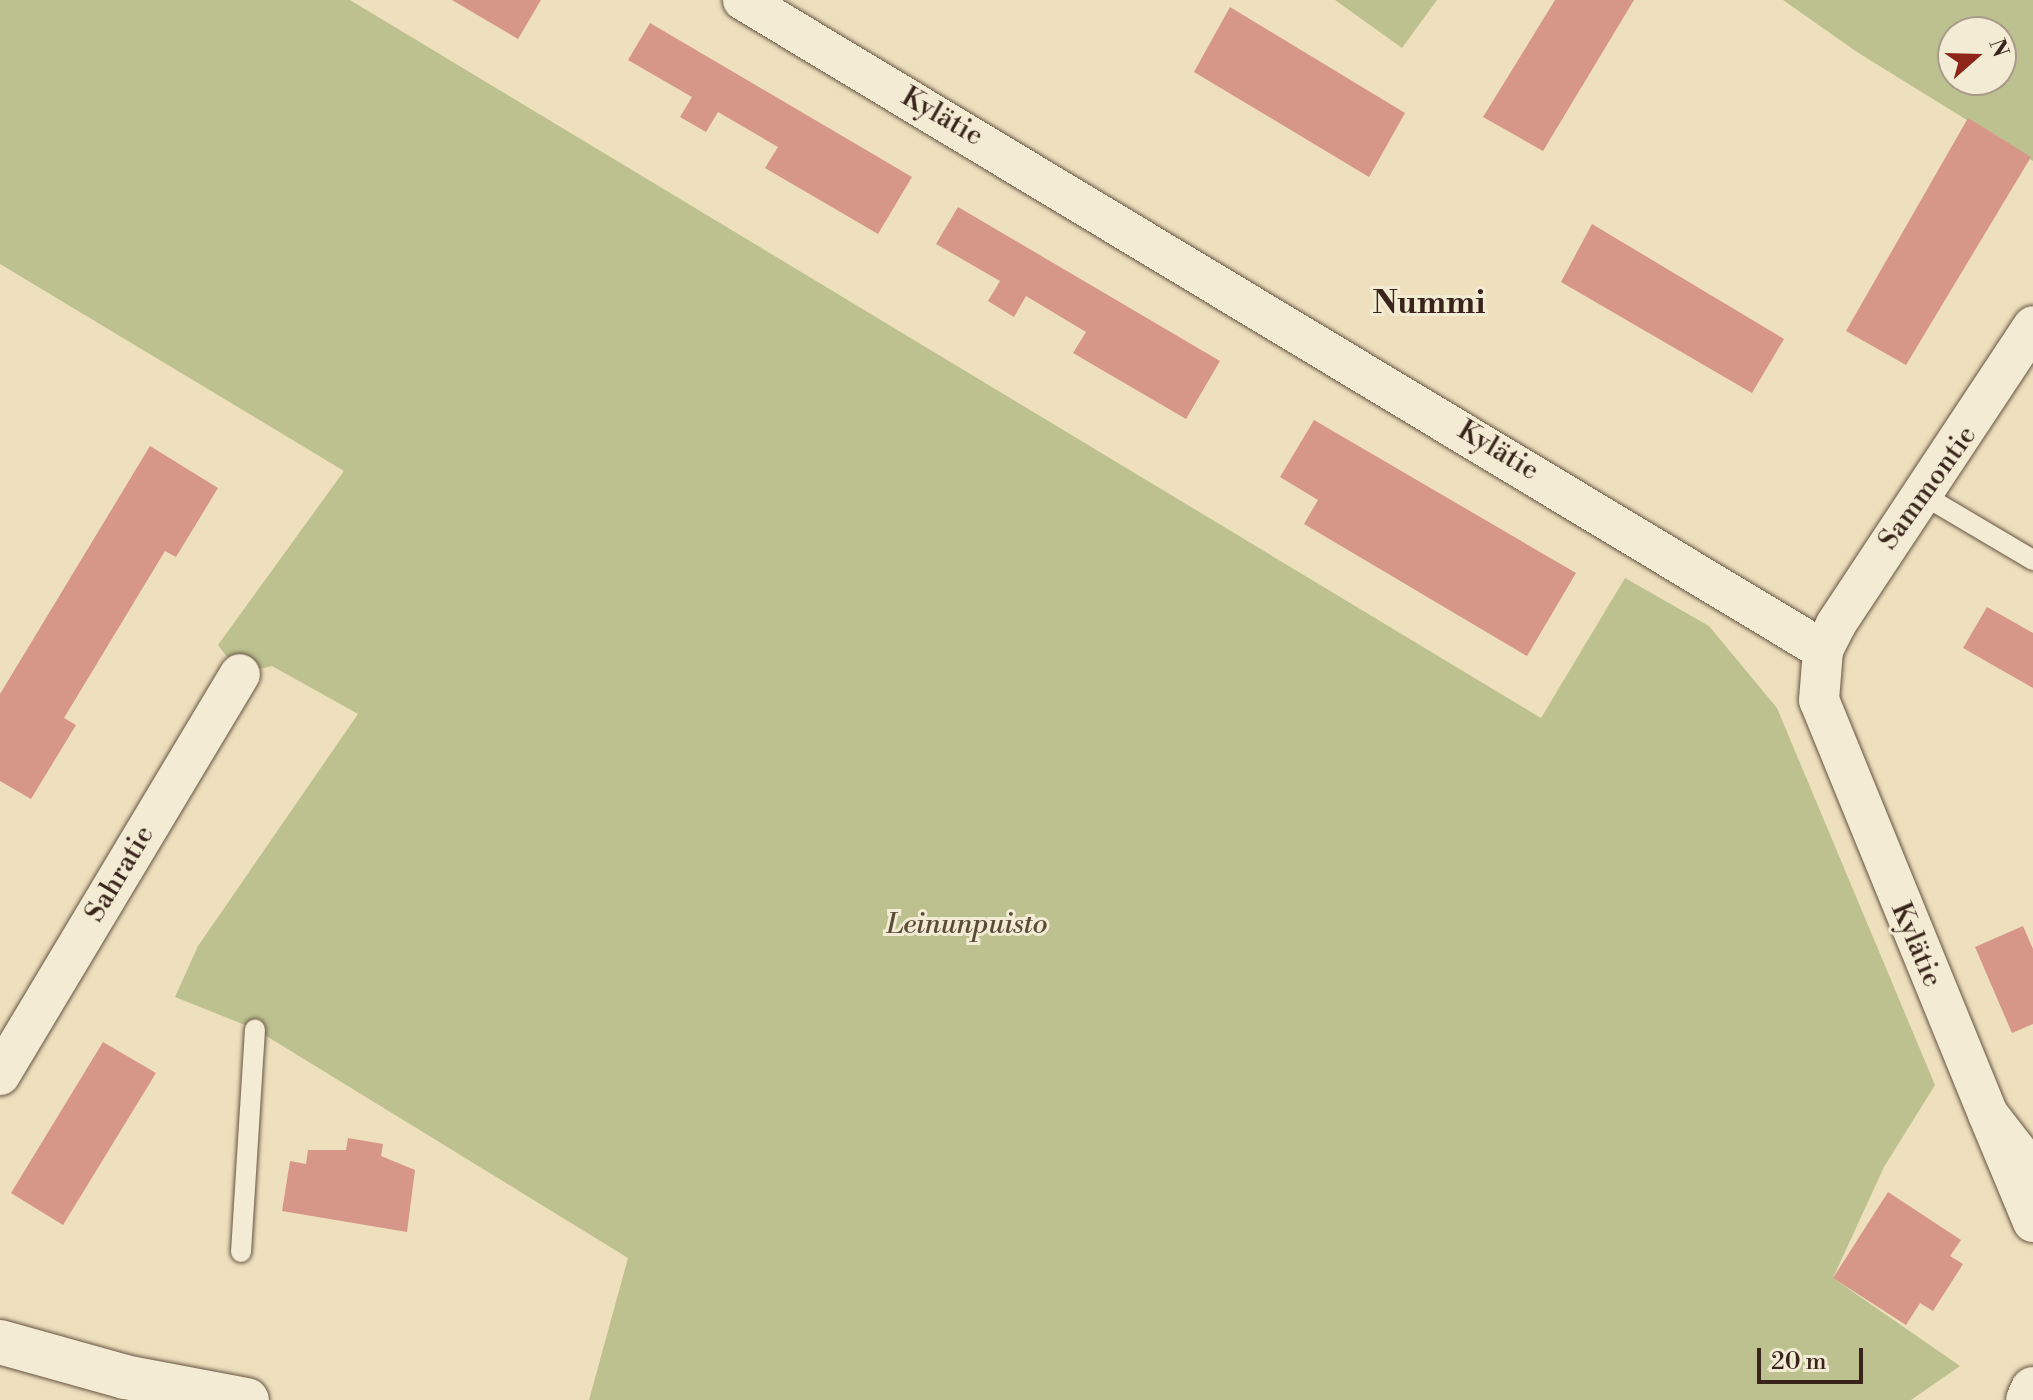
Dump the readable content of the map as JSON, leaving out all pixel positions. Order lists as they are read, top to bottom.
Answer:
{
  "streets": {
    "street": ["Kylätie", "Sammontie", "Sahratie"]
  },
  "crossings": [
    ["Kylätie", "Sammontie"]
  ],
  "districts": ["Nummi"],
  "parks": ["Leinunpuisto"],
  "scale_bar": "20 m",
  "north": "right"
}
